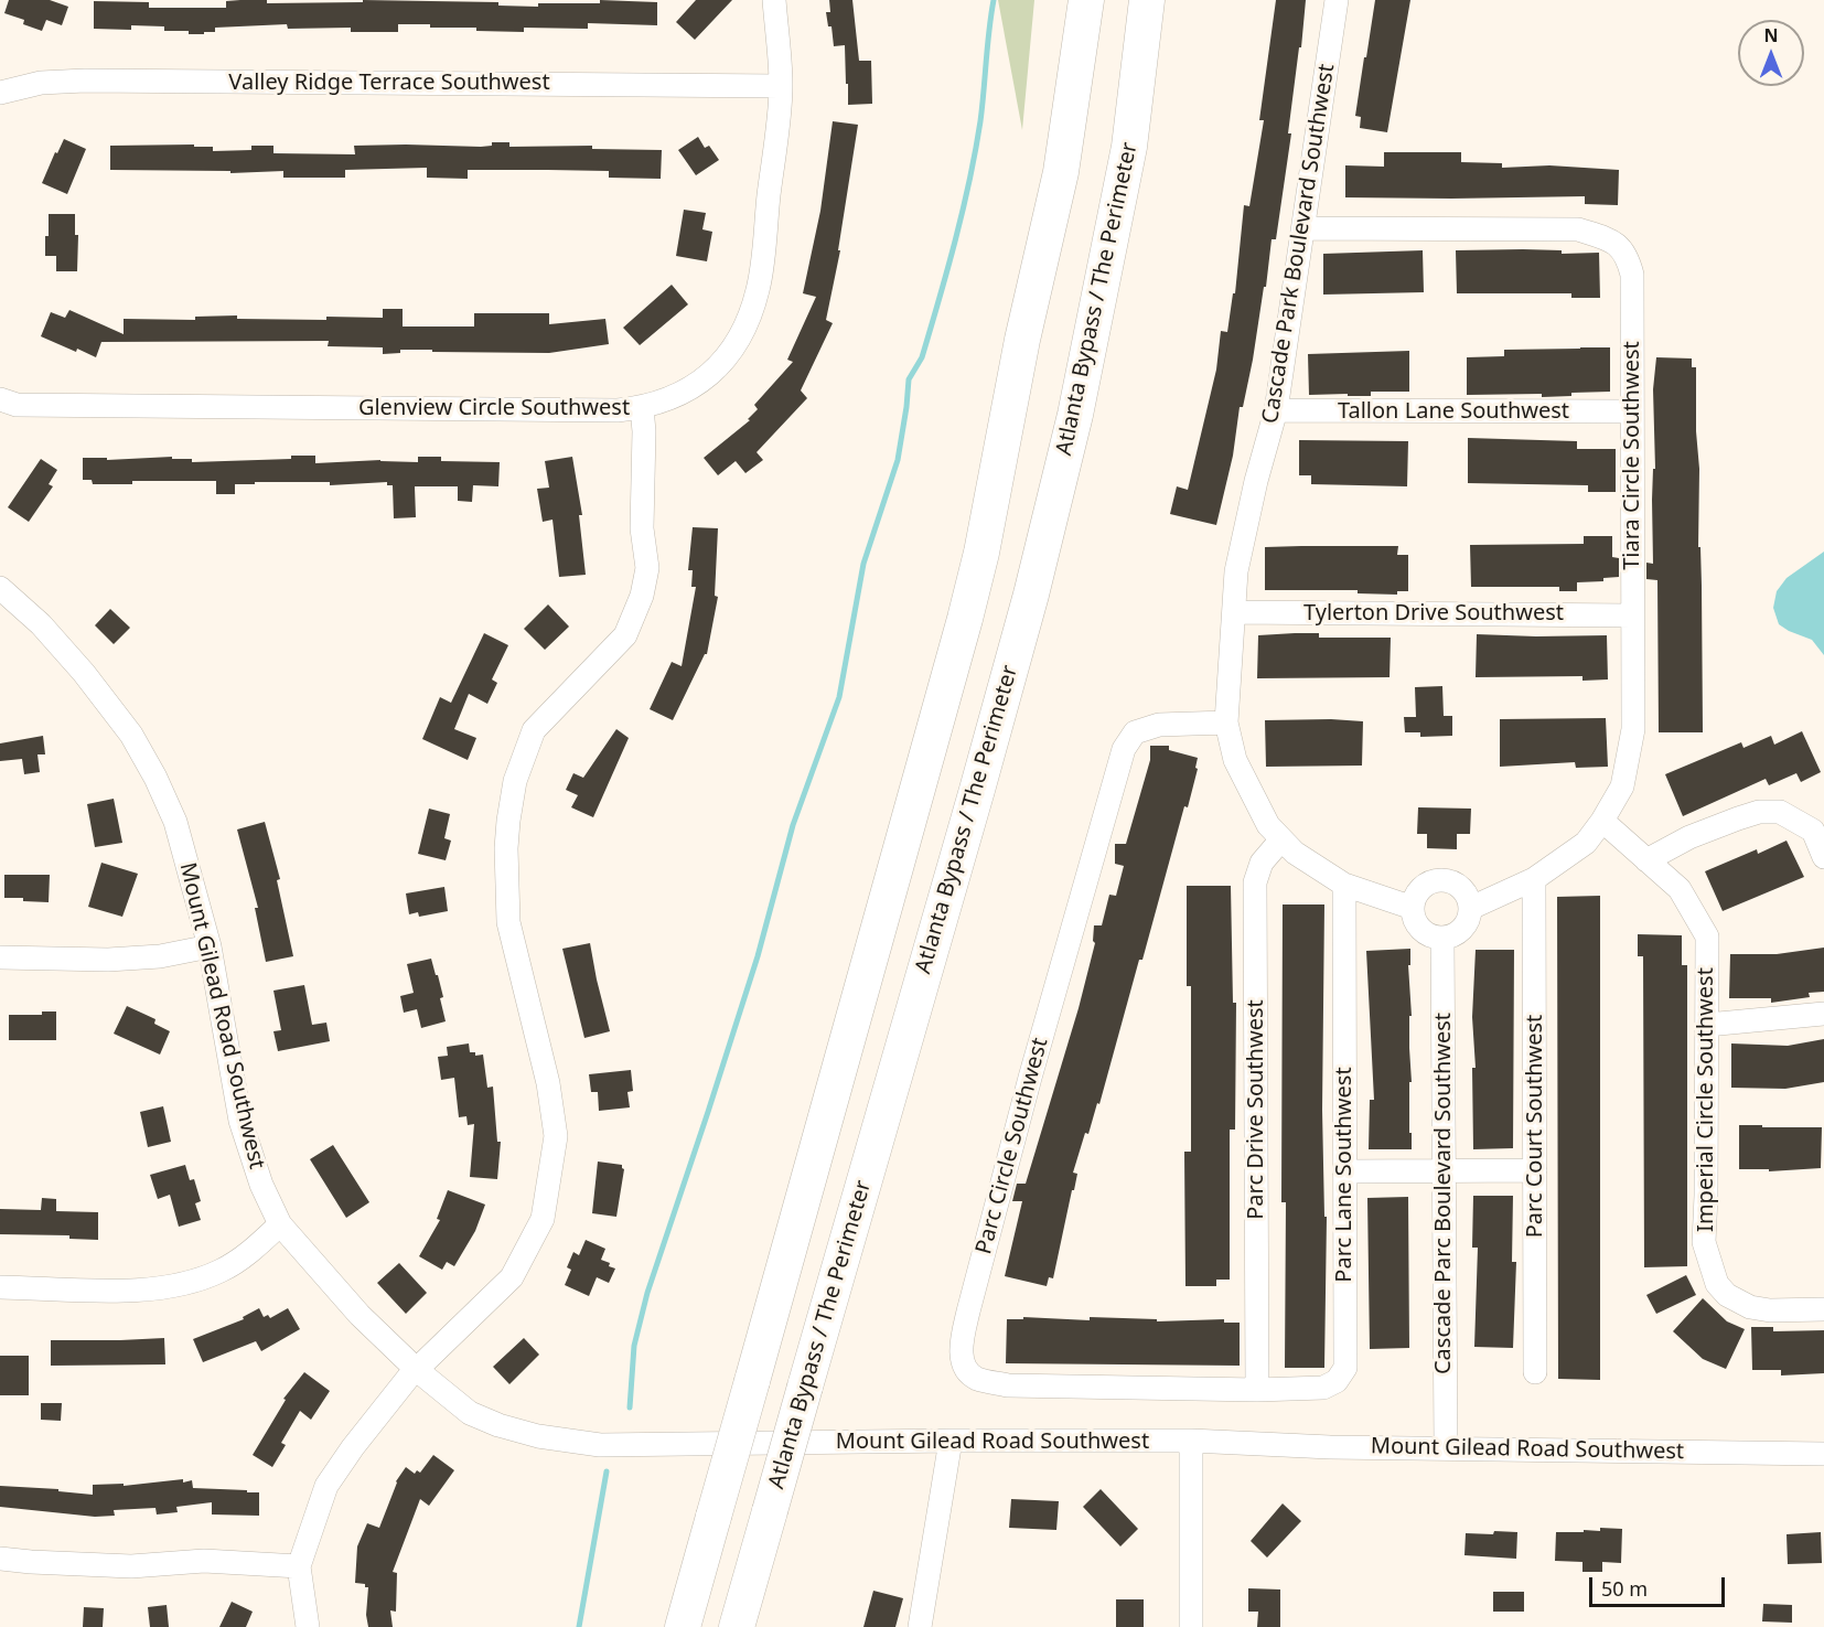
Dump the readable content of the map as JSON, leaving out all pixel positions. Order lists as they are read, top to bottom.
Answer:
{
  "streets": {
    "highway": ["Atlanta Bypass / The Perimeter"],
    "street": [
      "Valley Ridge Terrace Southwest",
      "Cascade Park Boulevard Southwest",
      "Glenview Circle Southwest",
      "Tallon Lane Southwest",
      "Tiara Circle Southwest",
      "Tylerton Drive Southwest",
      "Mount Gilead Road Southwest",
      "Imperial Circle Southwest",
      "Parc Drive Southwest",
      "Parc Court Southwest",
      "Parc Circle Southwest",
      "Parc Lane Southwest",
      "Cascade Parc Boulevard Southwest"
    ]
  },
  "crossings": [
    ["Valley Ridge Terrace Southwest", "Glenview Circle Southwest"],
    ["Cascade Park Boulevard Southwest", "Tallon Lane Southwest"],
    ["Cascade Park Boulevard Southwest", "Tiara Circle Southwest"],
    ["Cascade Park Boulevard Southwest", "Tylerton Drive Southwest"],
    ["Cascade Park Boulevard Southwest", "Parc Circle Southwest"],
    ["Tallon Lane Southwest", "Tiara Circle Southwest"],
    ["Tiara Circle Southwest", "Tylerton Drive Southwest"],
    ["Tiara Circle Southwest", "Imperial Circle Southwest"],
    ["Tiara Circle Southwest", "Parc Court Southwest"],
    ["Tiara Circle Southwest", "Cascade Parc Boulevard Southwest"],
    ["Mount Gilead Road Southwest", "Cascade Parc Boulevard Southwest"],
    ["Parc Drive Southwest", "Parc Circle Southwest"],
    ["Parc Drive Southwest", "Parc Lane Southwest"],
    ["Parc Circle Southwest", "Parc Lane Southwest"]
  ],
  "scale_bar": "50 m",
  "north": "top"
}
